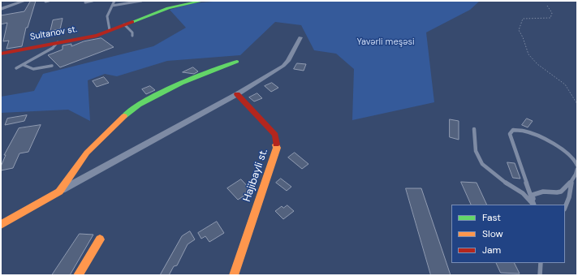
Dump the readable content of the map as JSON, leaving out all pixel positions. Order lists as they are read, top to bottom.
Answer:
{
  "streets": {
    "street": ["Sultanov st.", "Hajibayli st."]
  },
  "parks": ["Yavərli meşəsi"],
  "legend": ["Fast", "Slow", "Jam"]
}
